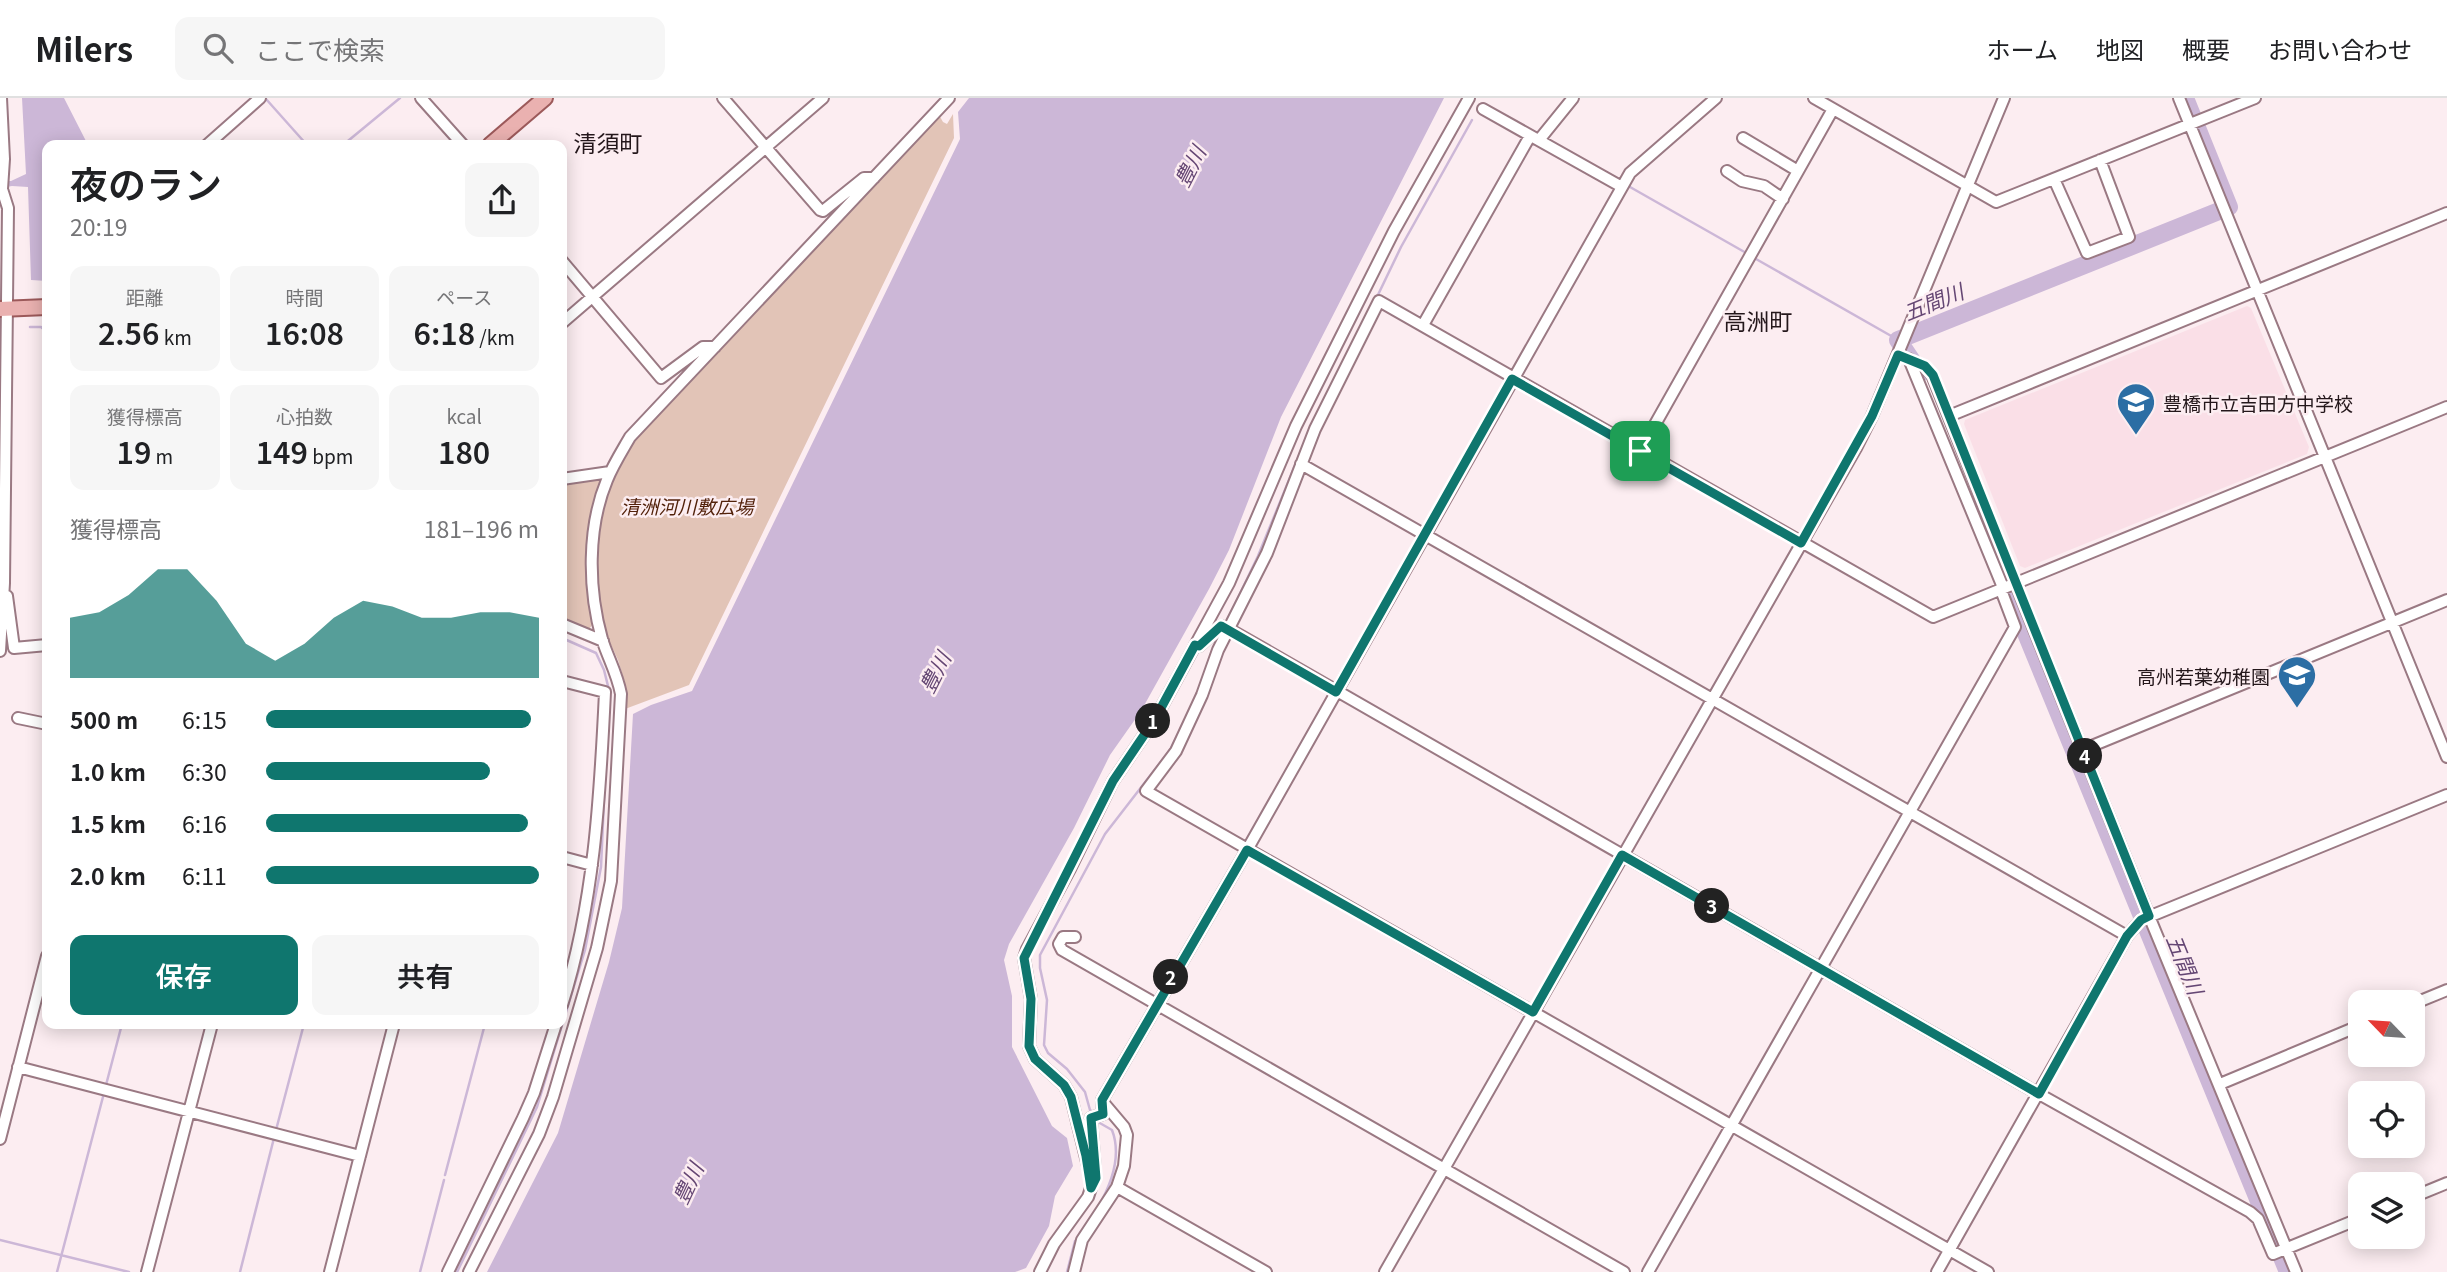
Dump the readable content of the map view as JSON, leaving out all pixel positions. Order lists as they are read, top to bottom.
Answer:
{
  "districts": ["清須町", "高洲町"],
  "water": ["豊川", "五間川"],
  "parks": ["清洲河川敷広場"],
  "places": {
    "school or university": ["豊橋市立吉田方中学校", "高州若葉幼稚園"]
  },
  "north": "top left",
  "page": {
    "header": "Milers",
    "search": "ここで検索",
    "nav": [
      "ホーム",
      "地図",
      "概要",
      "お問い合わせ"
    ],
    "heading": ["夜のラン", "20:19"],
    "stats": [
      ["距離", "2.56 km"],
      ["時間", "16:08"],
      ["ペース", "6:18 /km"],
      ["獲得標高", "19 m"],
      ["心拍数", "149 bpm"],
      ["kcal", "180"]
    ],
    "chart": ["獲得標高", "181–196 m"],
    "list": [
      {
        "name": "500 m",
        "note": "6:15"
      },
      {
        "name": "1.0 km",
        "note": "6:30"
      },
      {
        "name": "1.5 km",
        "note": "6:16"
      },
      {
        "name": "2.0 km",
        "note": "6:11"
      }
    ],
    "pins": [
      "1",
      "4",
      "3",
      "2"
    ],
    "buttons": ["保存", "共有"]
  }
}
